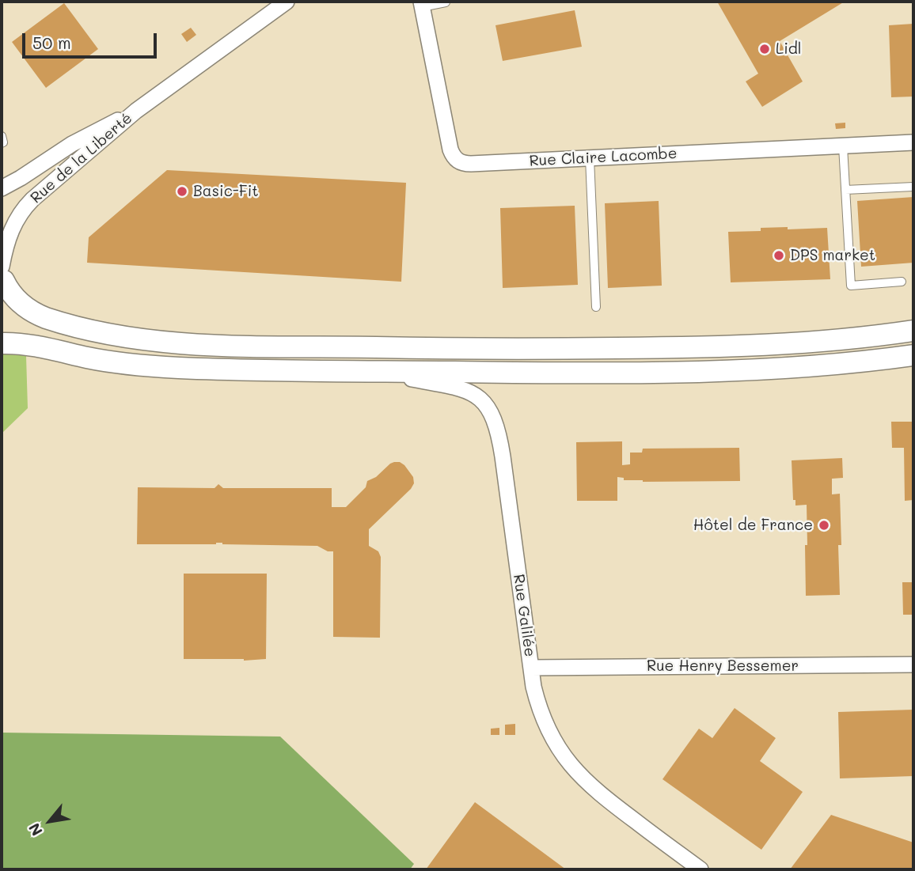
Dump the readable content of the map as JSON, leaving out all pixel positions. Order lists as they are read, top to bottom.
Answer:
{
  "streets": {
    "street": [
      "Rue Claire Lacombe",
      "Rue de la Liberté",
      "Rue Galilée",
      "Rue Henry Bessemer"
    ]
  },
  "crossings": [
    ["Rue Galilée", "Rue Henry Bessemer"]
  ],
  "places": [
    "Lidl",
    "Basic-Fit",
    "DPS market",
    "Hôtel de France"
  ],
  "scale_bar": "50 m",
  "north": "bottom left"
}
